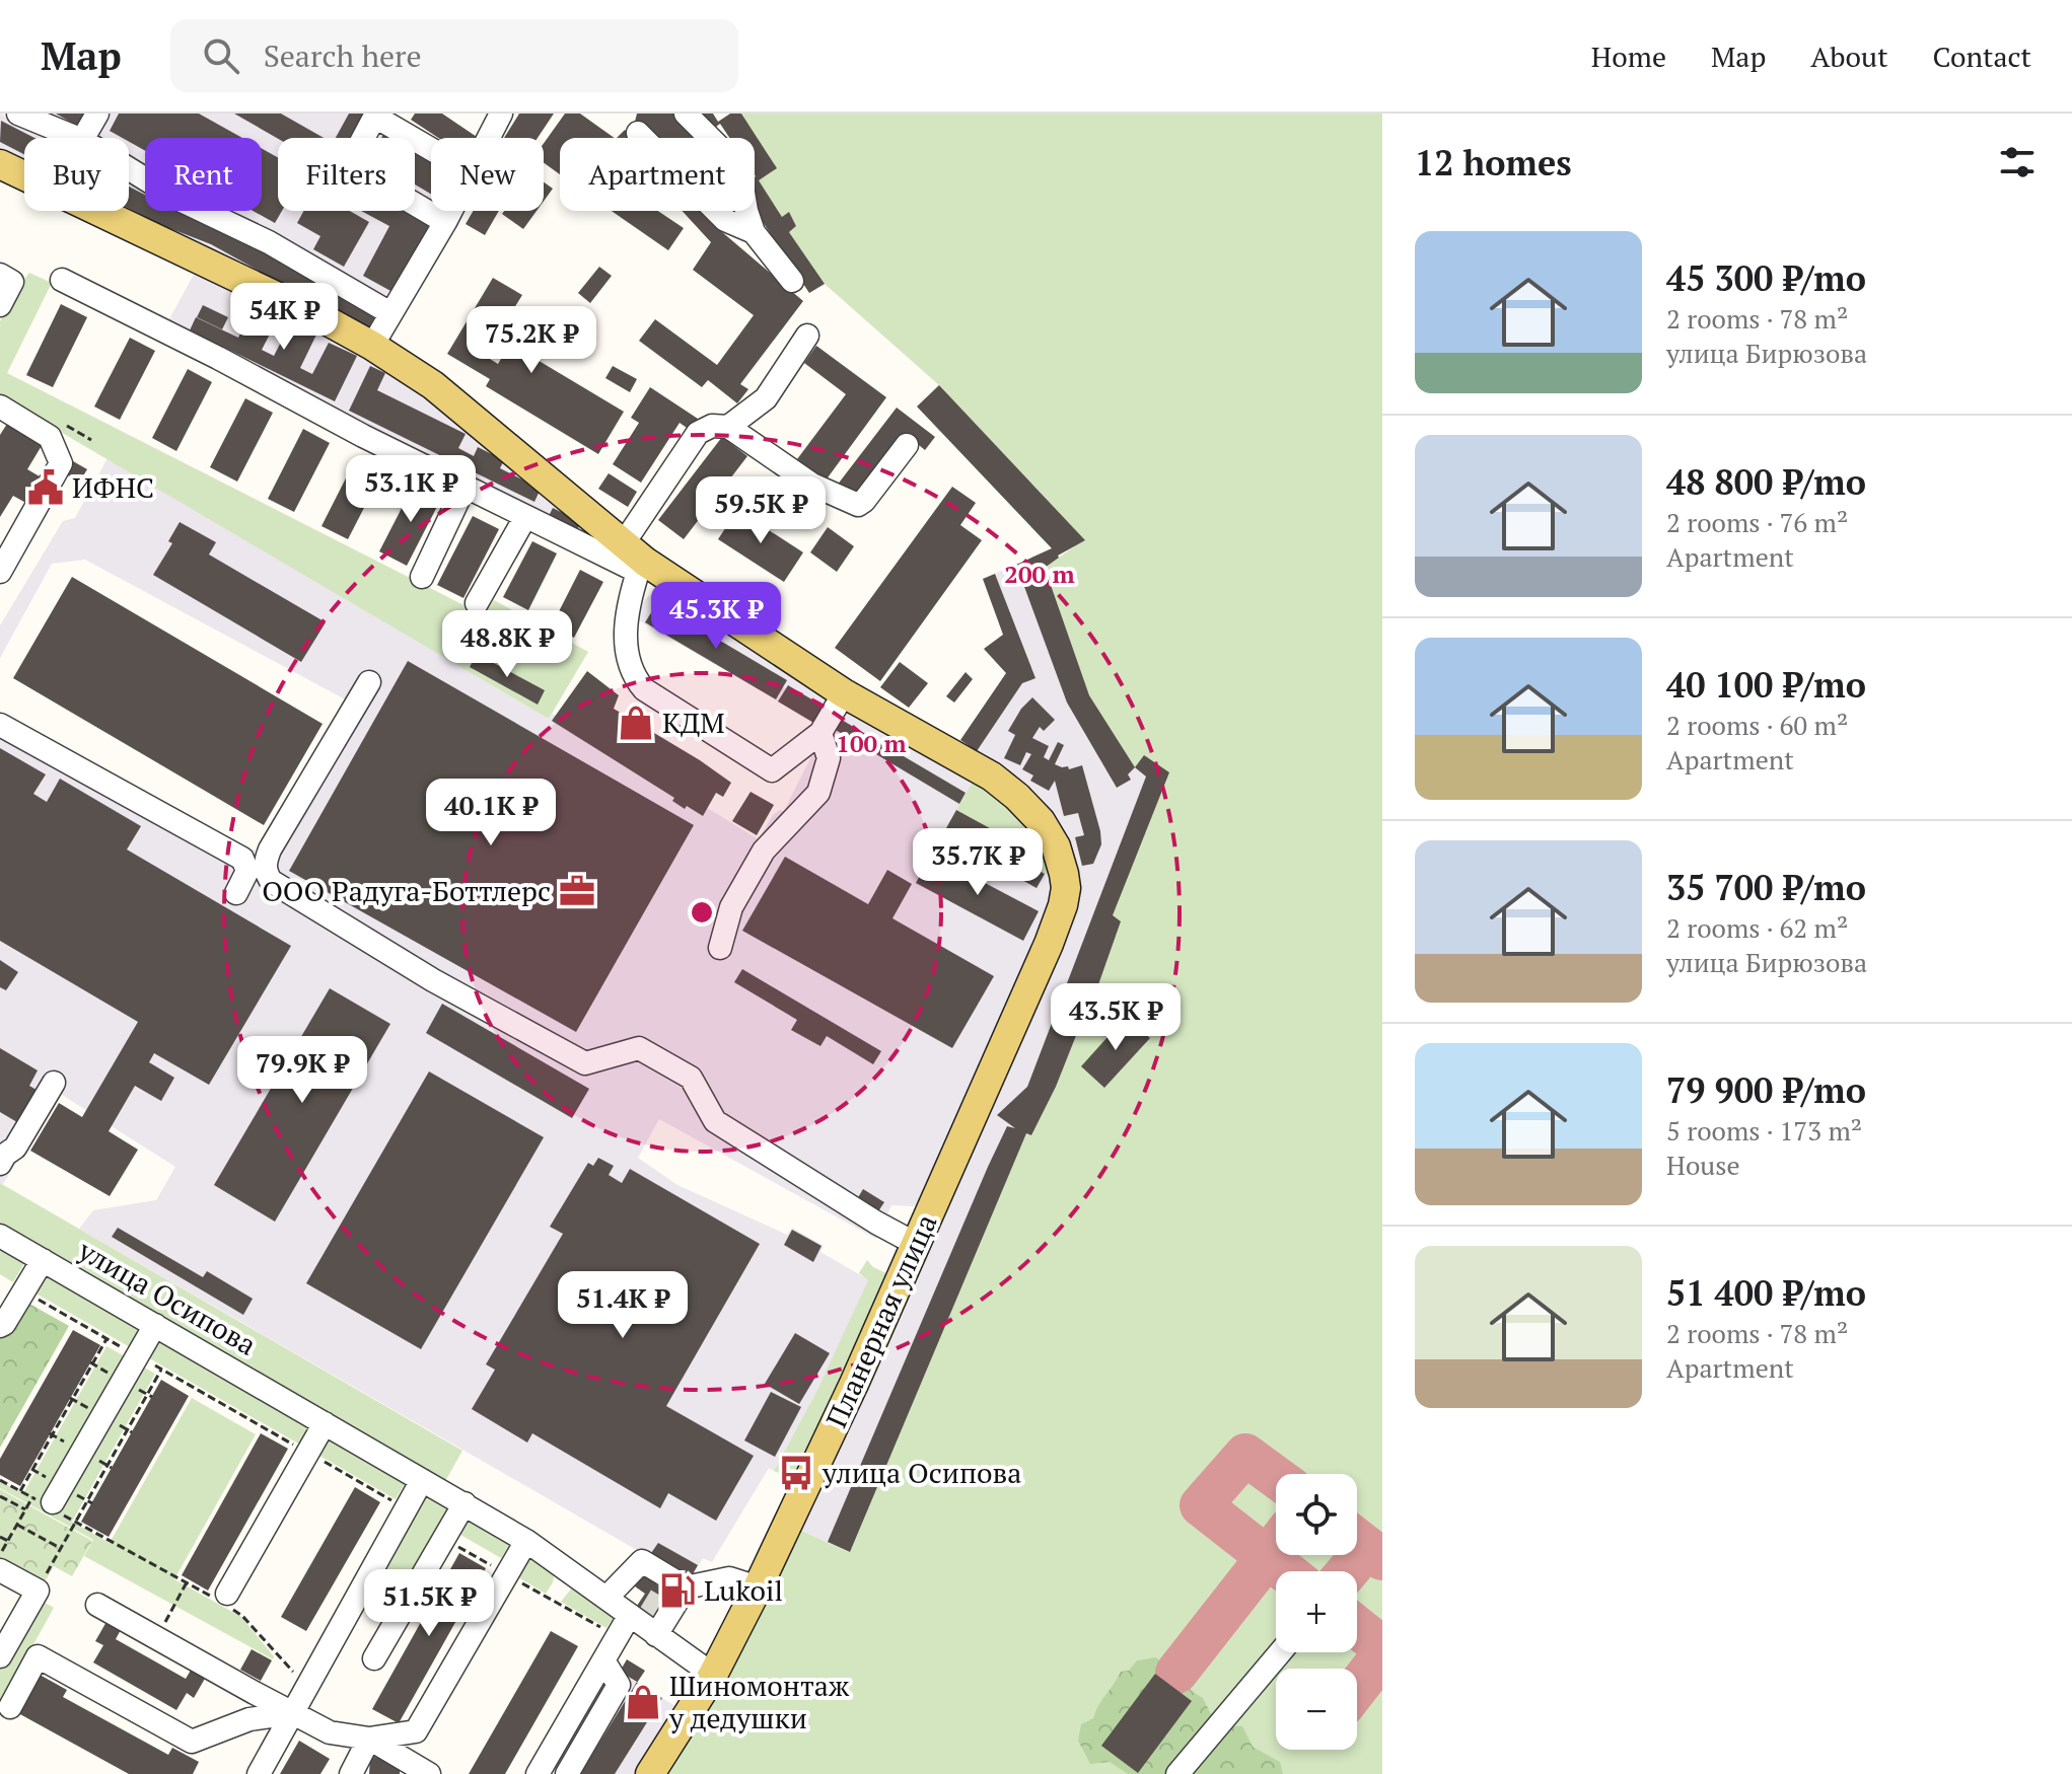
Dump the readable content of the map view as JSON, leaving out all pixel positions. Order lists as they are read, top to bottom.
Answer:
{
  "streets": {
    "main road": ["Планерная улица"],
    "street": ["улица Осипова"]
  },
  "crossings": [
    ["улица Осипова", "Планерная улица"]
  ],
  "places": {
    "public building": ["ИФНС"],
    "shop": ["КДМ", "Шиномонтаж у дедушки"],
    "office": ["ООО Радуга-Боттлерс"],
    "bus stop": ["улица Осипова"],
    "fuel station": ["Lukoil"]
  },
  "page": {
    "header": "Map",
    "search": "Search here",
    "nav": [
      "Home",
      "Map",
      "About",
      "Contact"
    ],
    "heading": "12 homes",
    "chip": [
      "Buy",
      "Rent",
      "Filters",
      "New",
      "Apartment"
    ],
    "list": [
      {
        "name": "45 300 ₽/mo",
        "note": "2 rooms · 78 m² · улица Бирюзова"
      },
      {
        "name": "48 800 ₽/mo",
        "note": "2 rooms · 76 m² · Apartment"
      },
      {
        "name": "40 100 ₽/mo",
        "note": "2 rooms · 60 m² · Apartment"
      },
      {
        "name": "35 700 ₽/mo",
        "note": "2 rooms · 62 m² · улица Бирюзова"
      },
      {
        "name": "79 900 ₽/mo",
        "note": "5 rooms · 173 m² · House"
      },
      {
        "name": "51 400 ₽/mo",
        "note": "2 rooms · 78 m² · Apartment"
      }
    ],
    "price": [
      "54K ₽",
      "75.2K ₽",
      "53.1K ₽",
      "59.5K ₽",
      "45.3K ₽",
      "48.8K ₽",
      "40.1K ₽",
      "35.7K ₽",
      "43.5K ₽",
      "79.9K ₽",
      "51.4K ₽",
      "51.5K ₽"
    ],
    "map_buttons": ["+", "−"]
  },
  "rings": ["200 m", "100 m"]
}
